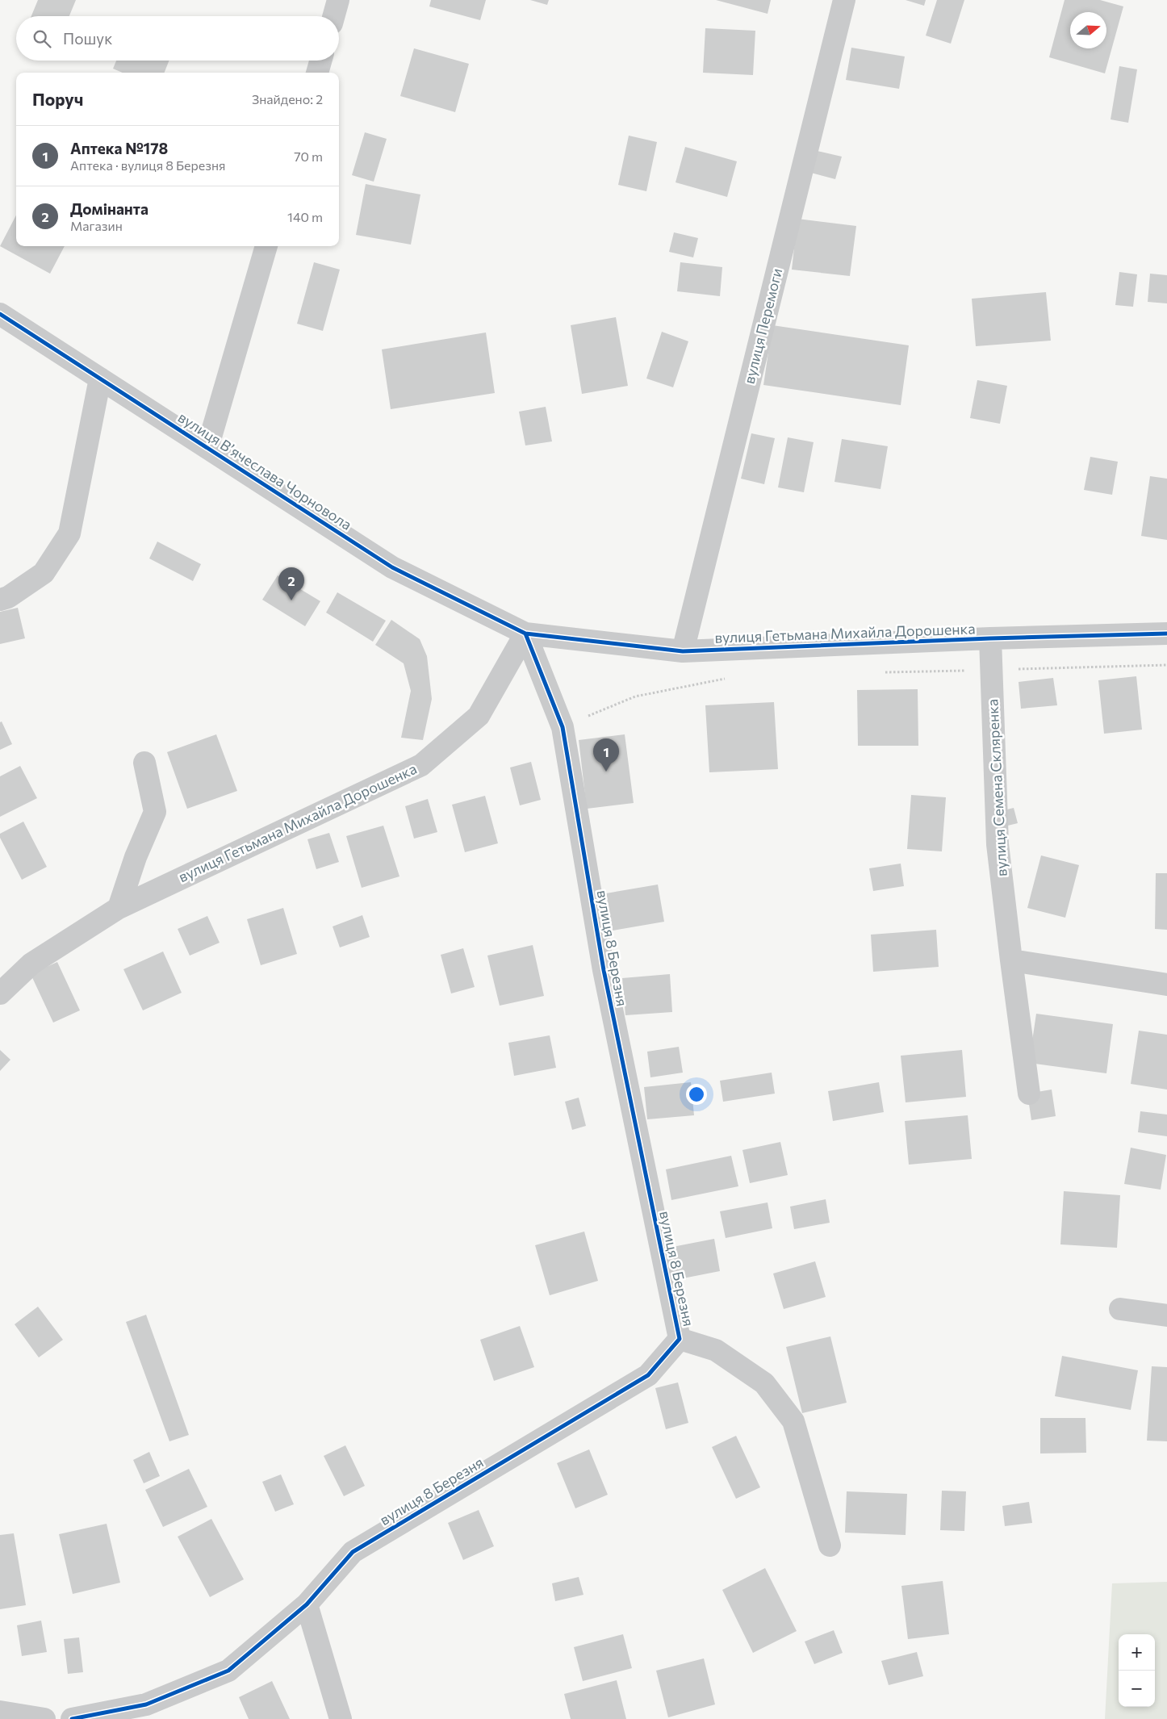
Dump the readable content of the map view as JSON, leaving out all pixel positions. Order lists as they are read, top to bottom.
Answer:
{
  "streets": {
    "street": [
      "вулиця Перемоги",
      "вулиця Вʼячеслава Чорновола",
      "вулиця Гетьмана Михайла Дорошенка",
      "вулиця Семена Скляренка",
      "вулиця 8 Березня"
    ]
  },
  "crossings": [
    ["вулиця Перемоги", "вулиця Гетьмана Михайла Дорошенка"],
    ["вулиця Вʼячеслава Чорновола", "вулиця Гетьмана Михайла Дорошенка"],
    ["вулиця Вʼячеслава Чорновола", "вулиця 8 Березня"],
    ["вулиця Гетьмана Михайла Дорошенка", "вулиця Семена Скляренка"],
    ["вулиця Гетьмана Михайла Дорошенка", "вулиця 8 Березня"]
  ],
  "north": "right",
  "page": {
    "search": "Пошук",
    "heading": ["Поруч", "Знайдено: 2"],
    "list": [
      {
        "mark": "1",
        "name": "Аптека №178",
        "note": "Аптека · вулиця 8 Березня",
        "value": "70 m"
      },
      {
        "mark": "2",
        "name": "Домінанта",
        "note": "Магазин",
        "value": "140 m"
      }
    ],
    "pins": ["2", "1"],
    "map_buttons": ["+", "−"]
  }
}
